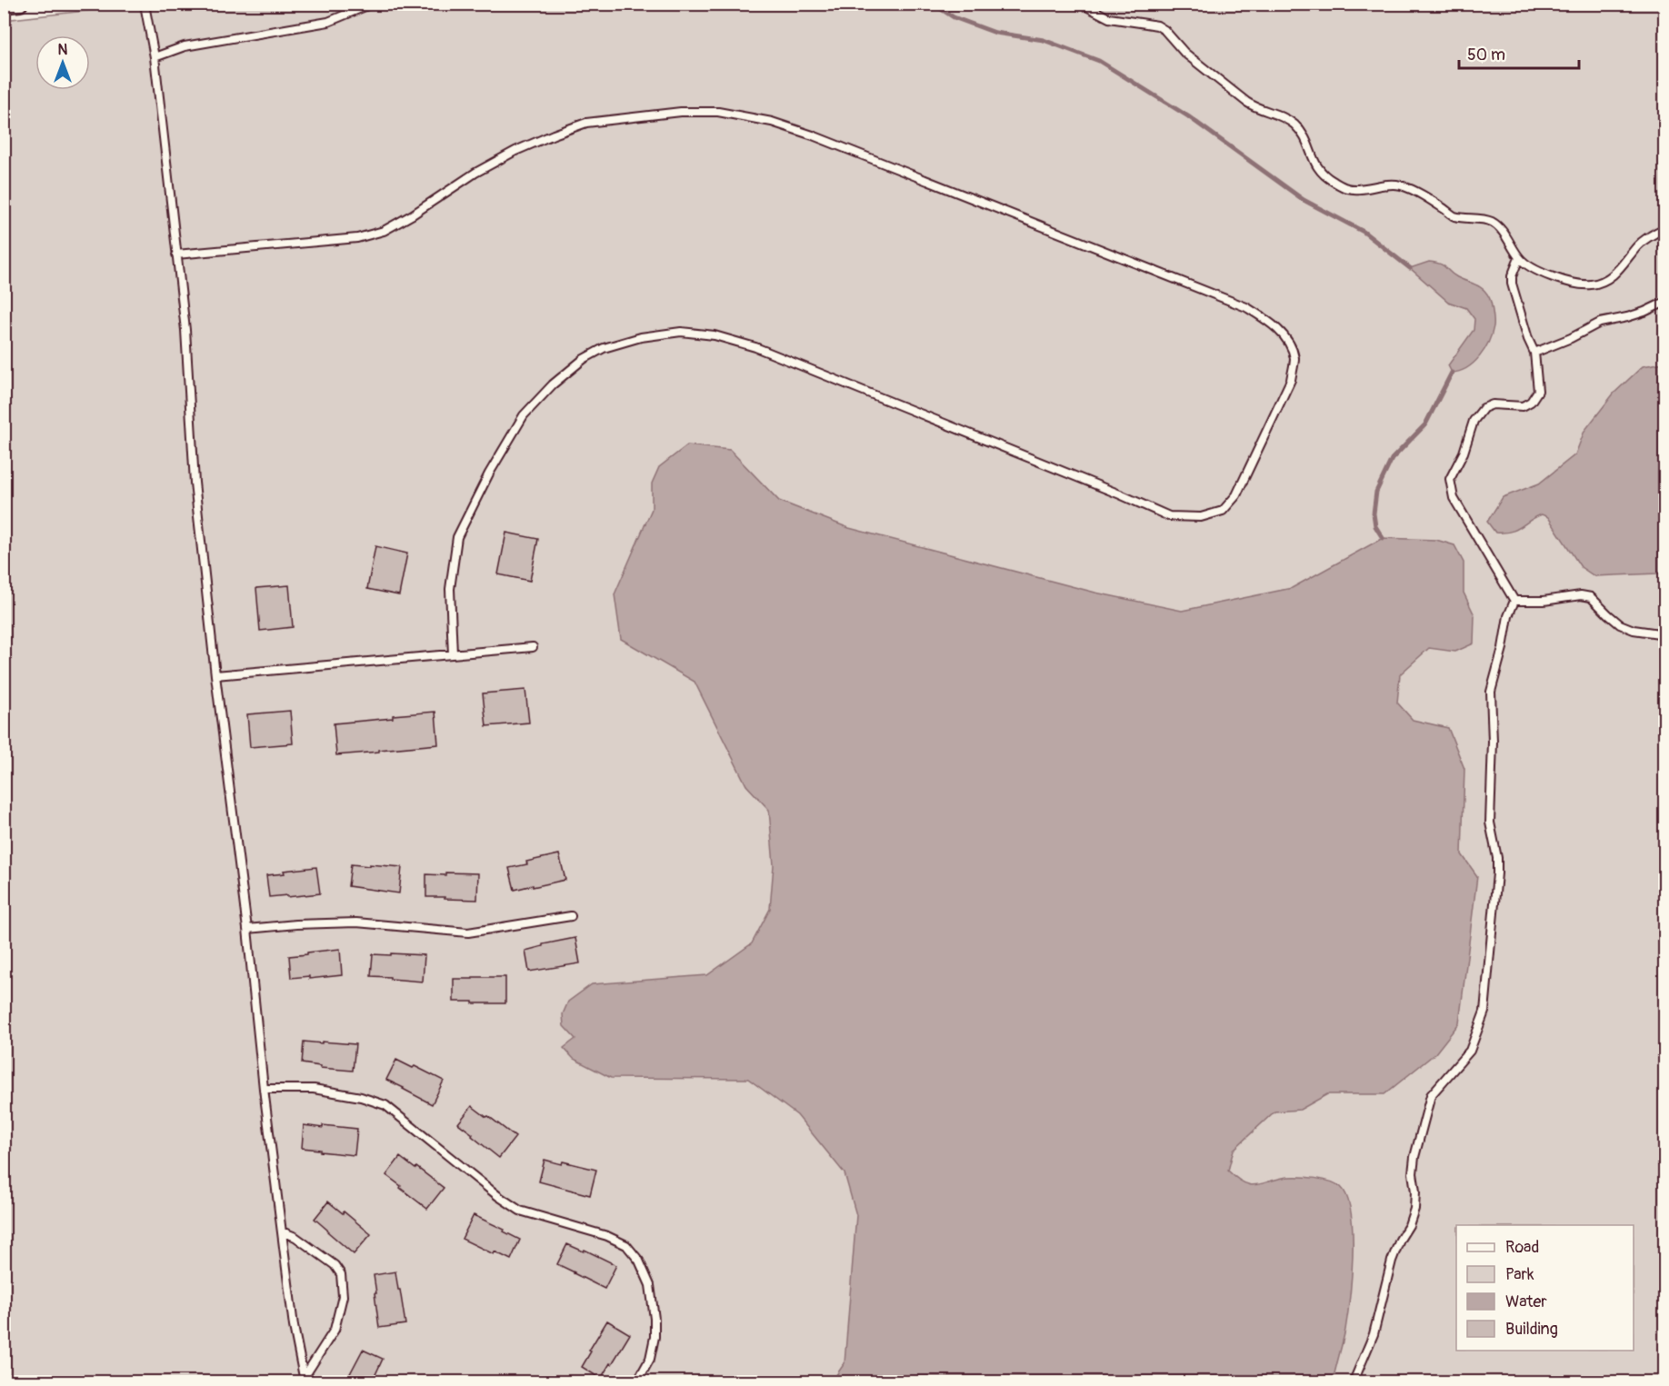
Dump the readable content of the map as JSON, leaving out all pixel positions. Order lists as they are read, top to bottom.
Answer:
{
  "legend": [
    "Road",
    "Park",
    "Water",
    "Building"
  ],
  "scale_bar": "50 m",
  "north": "top"
}
